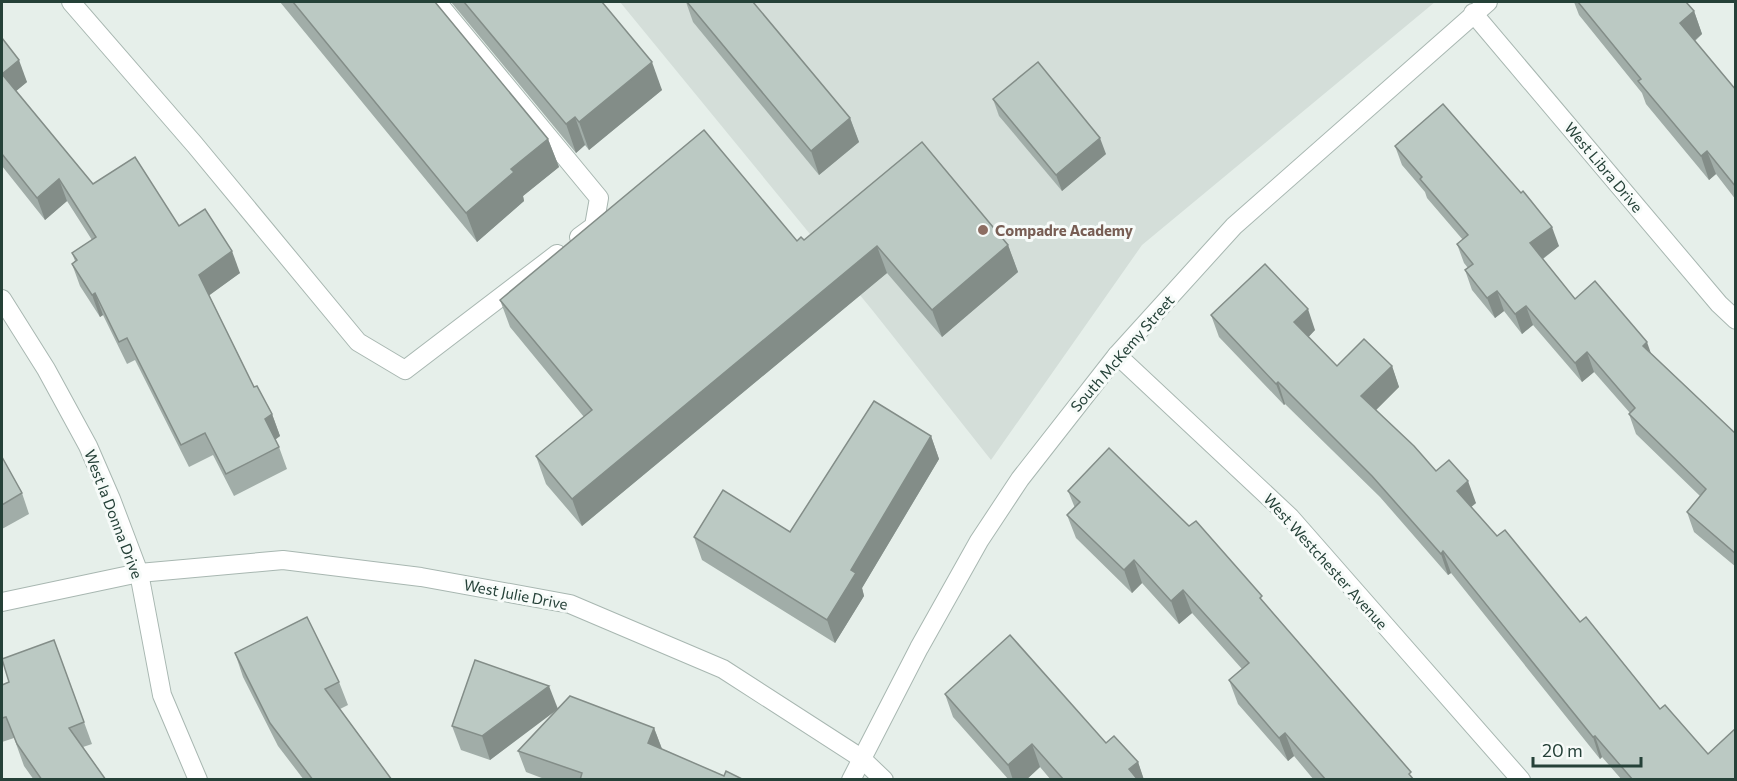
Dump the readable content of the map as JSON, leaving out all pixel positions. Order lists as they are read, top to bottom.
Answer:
{
  "streets": {
    "street": [
      "West Libra Drive",
      "South McKemy Street",
      "West la Donna Drive",
      "West Westchester Avenue",
      "West Julie Drive"
    ]
  },
  "crossings": [
    ["West Libra Drive", "South McKemy Street"],
    ["South McKemy Street", "West Westchester Avenue"],
    ["South McKemy Street", "West Julie Drive"],
    ["West la Donna Drive", "West Julie Drive"]
  ],
  "places": ["Compadre Academy"],
  "scale_bar": "20 m"
}
